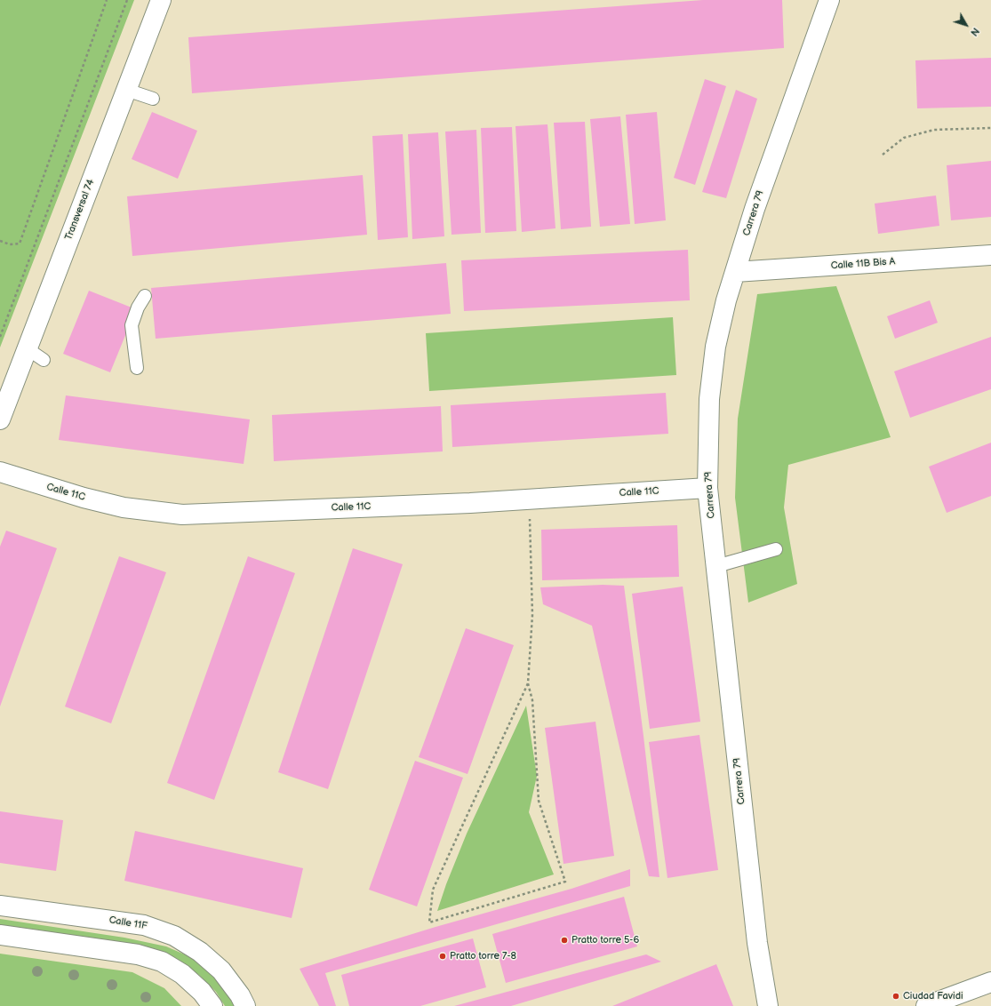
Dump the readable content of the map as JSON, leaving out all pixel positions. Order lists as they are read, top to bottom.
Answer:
{
  "streets": {
    "street": [
      "Transversal 74",
      "Carrera 79",
      "Calle 11B Bis A",
      "Calle 11C",
      "Calle 11F"
    ]
  },
  "crossings": [
    ["Carrera 79", "Calle 11B Bis A"],
    ["Carrera 79", "Calle 11C"]
  ],
  "places": ["Pratto torre 5-6", "Pratto torre 7-8", "Ciudad Favidi"],
  "north": "bottom right"
}
